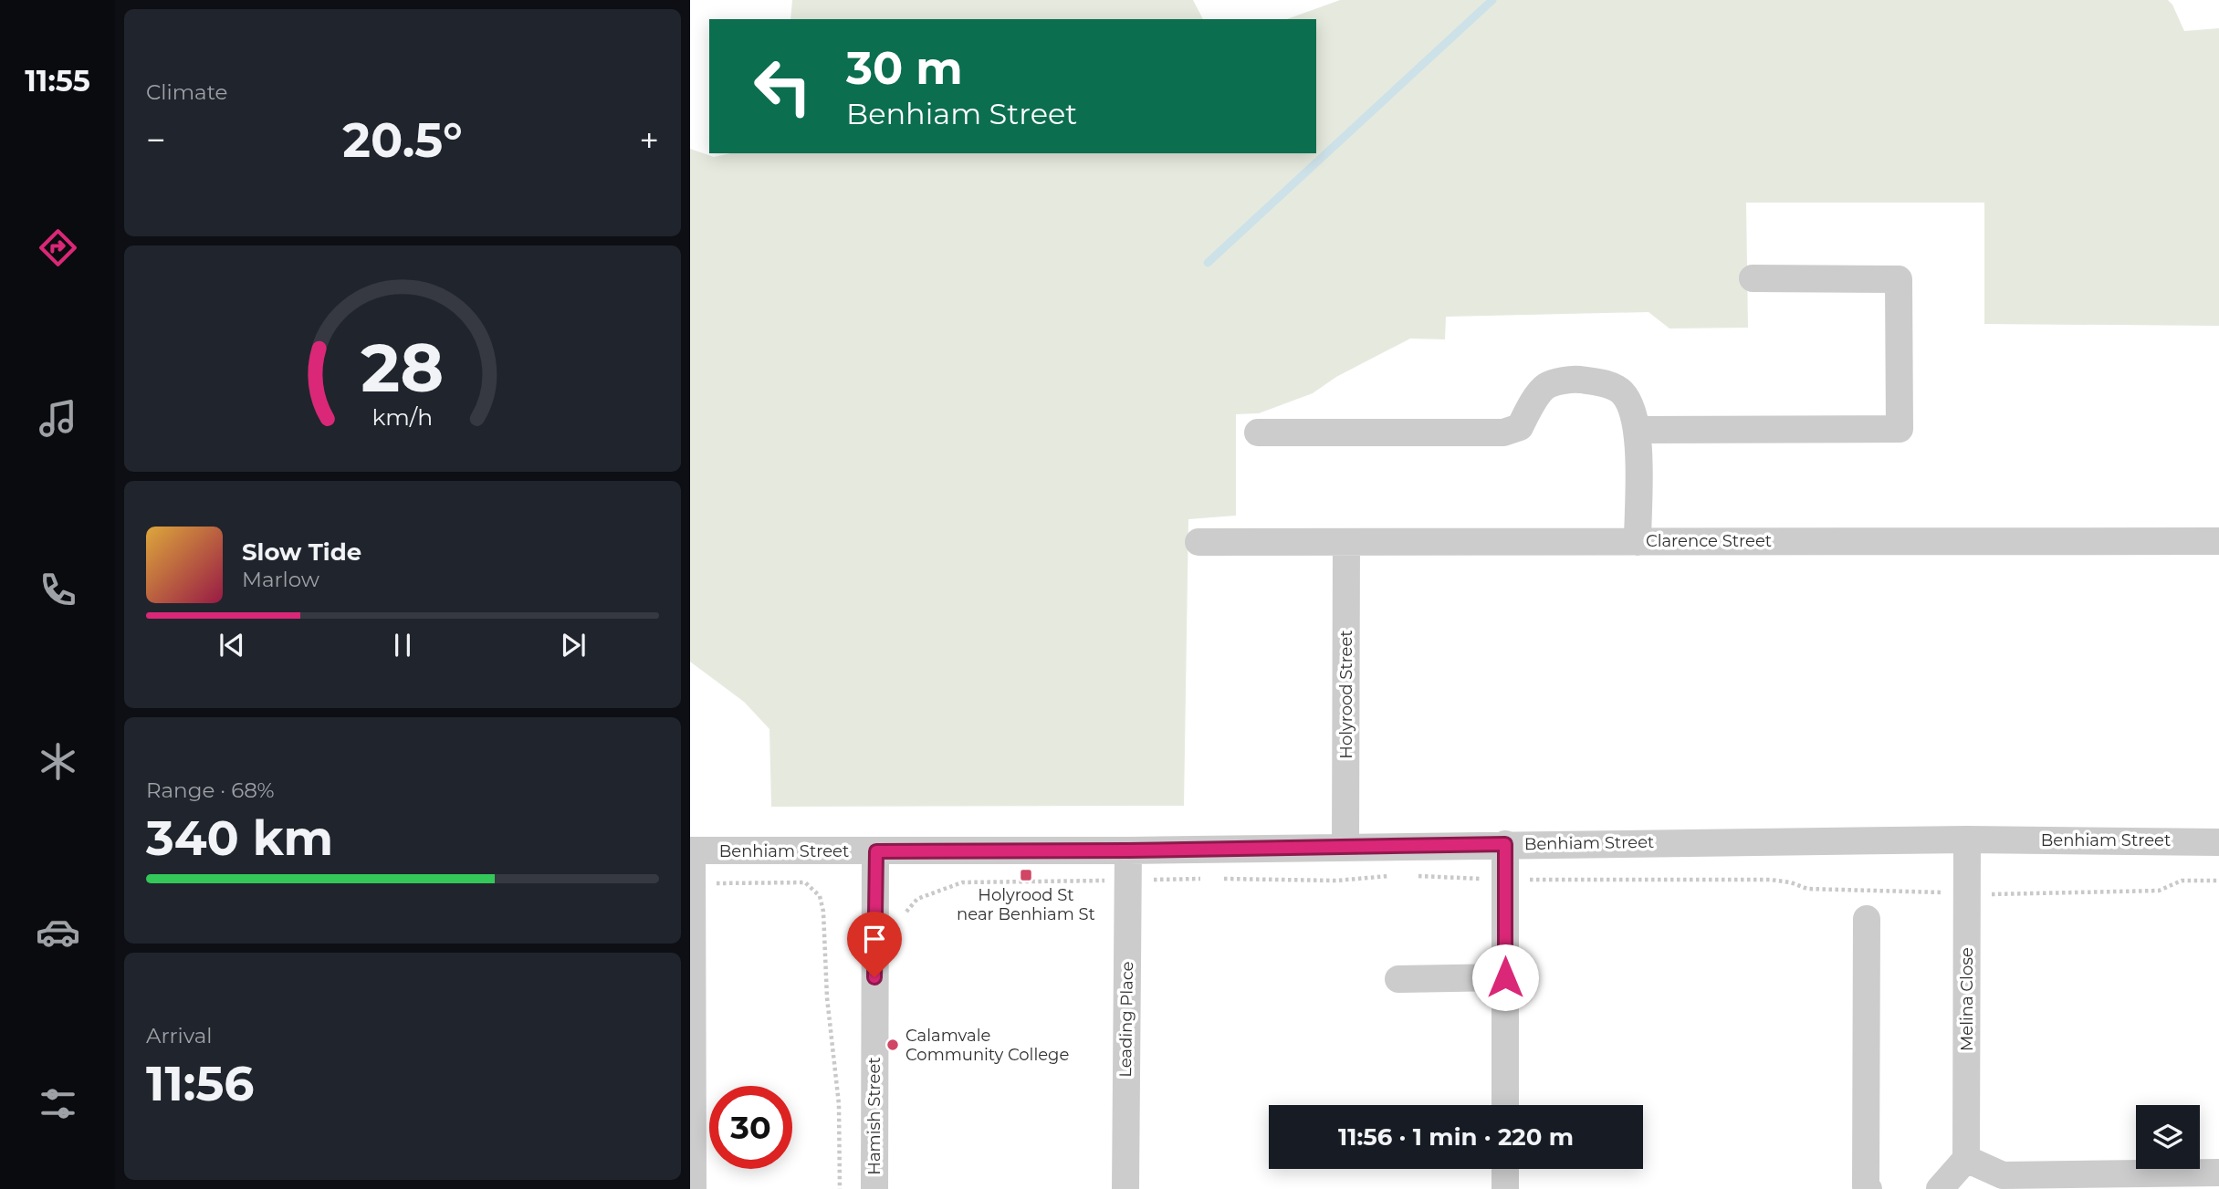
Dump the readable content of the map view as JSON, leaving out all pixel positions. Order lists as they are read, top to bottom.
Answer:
{
  "streets": {
    "street": [
      "Clarence Street",
      "Holyrood Street",
      "Benhiam Street",
      "Melina Close",
      "Leading Place",
      "Hamish Street"
    ]
  },
  "crossings": [
    ["Clarence Street", "Holyrood Street"],
    ["Holyrood Street", "Benhiam Street"],
    ["Benhiam Street", "Melina Close"],
    ["Benhiam Street", "Leading Place"],
    ["Benhiam Street", "Hamish Street"]
  ],
  "places": {
    "transit": ["Holyrood St near Benhiam St"],
    "other": ["Calamvale Community College"]
  },
  "page": {
    "tabs": "11:55",
    "tile": [
      "Climate",
      ["Range · 68%", "340 km"],
      ["Arrival", "11:56"]
    ],
    "turn": ["30 m", "Benhiam Street"],
    "heat": ["−", "20.5°", "+"],
    "song": ["Slow Tide", "Marlow"],
    "limit": "30",
    "trip": "11:56 · 1 min · 220 m",
    "gauge": ["28", "km/h"]
  }
}
